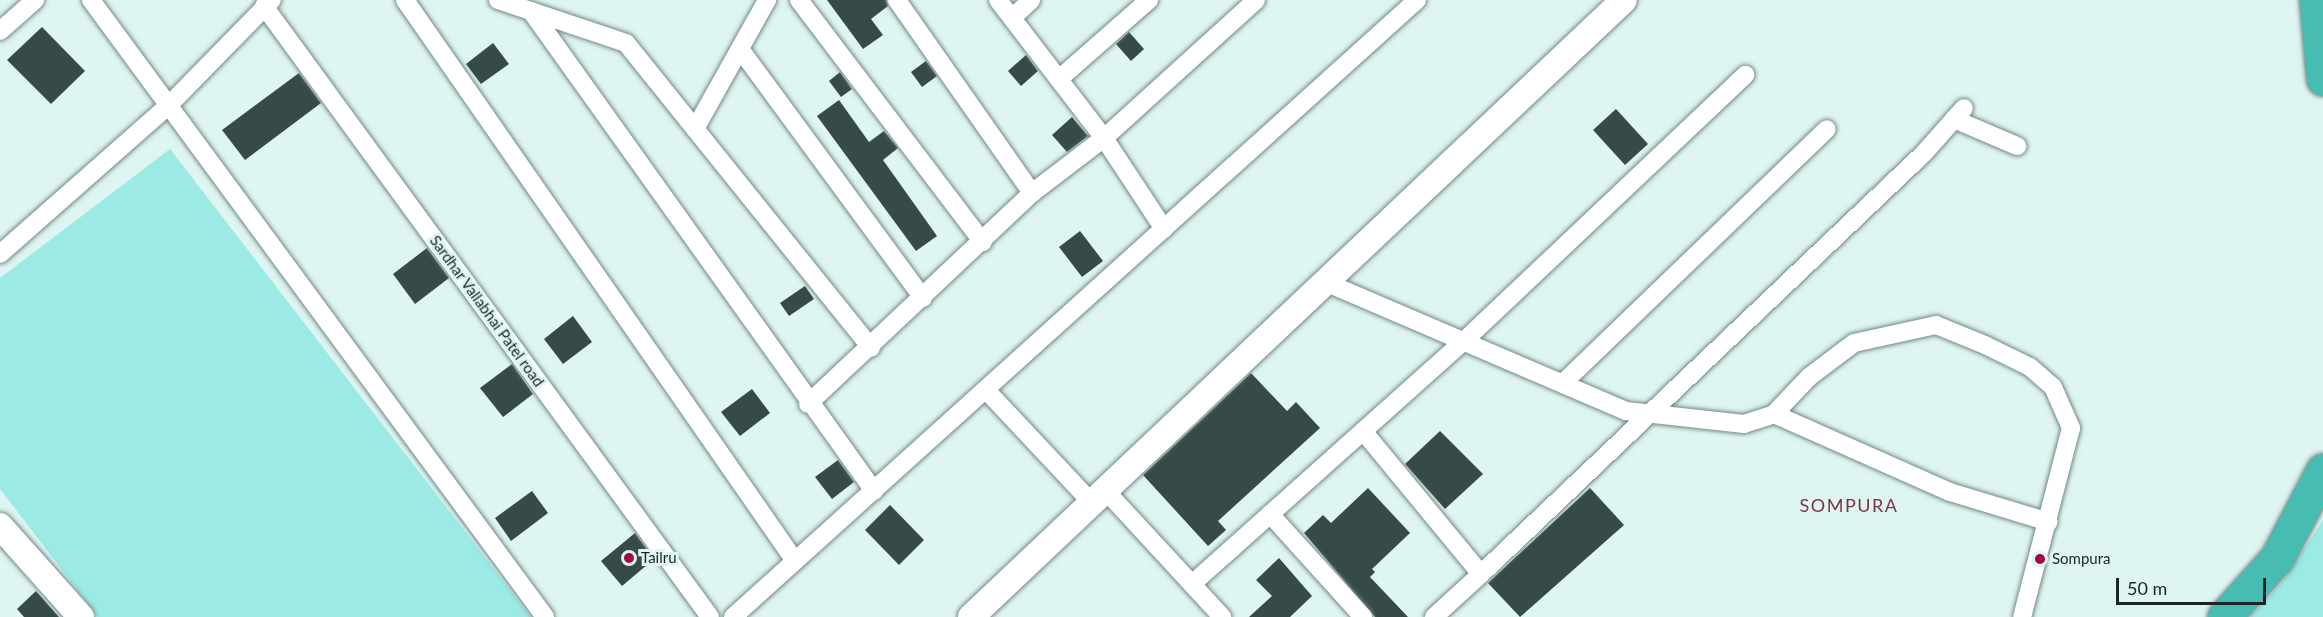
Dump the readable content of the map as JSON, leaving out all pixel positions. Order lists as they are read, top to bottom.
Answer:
{
  "streets": {
    "street": ["Sardhar Vallabhai Patel road"]
  },
  "districts": ["SOMPURA"],
  "places": ["Tailru", "Sompura"],
  "scale_bar": "50 m"
}
